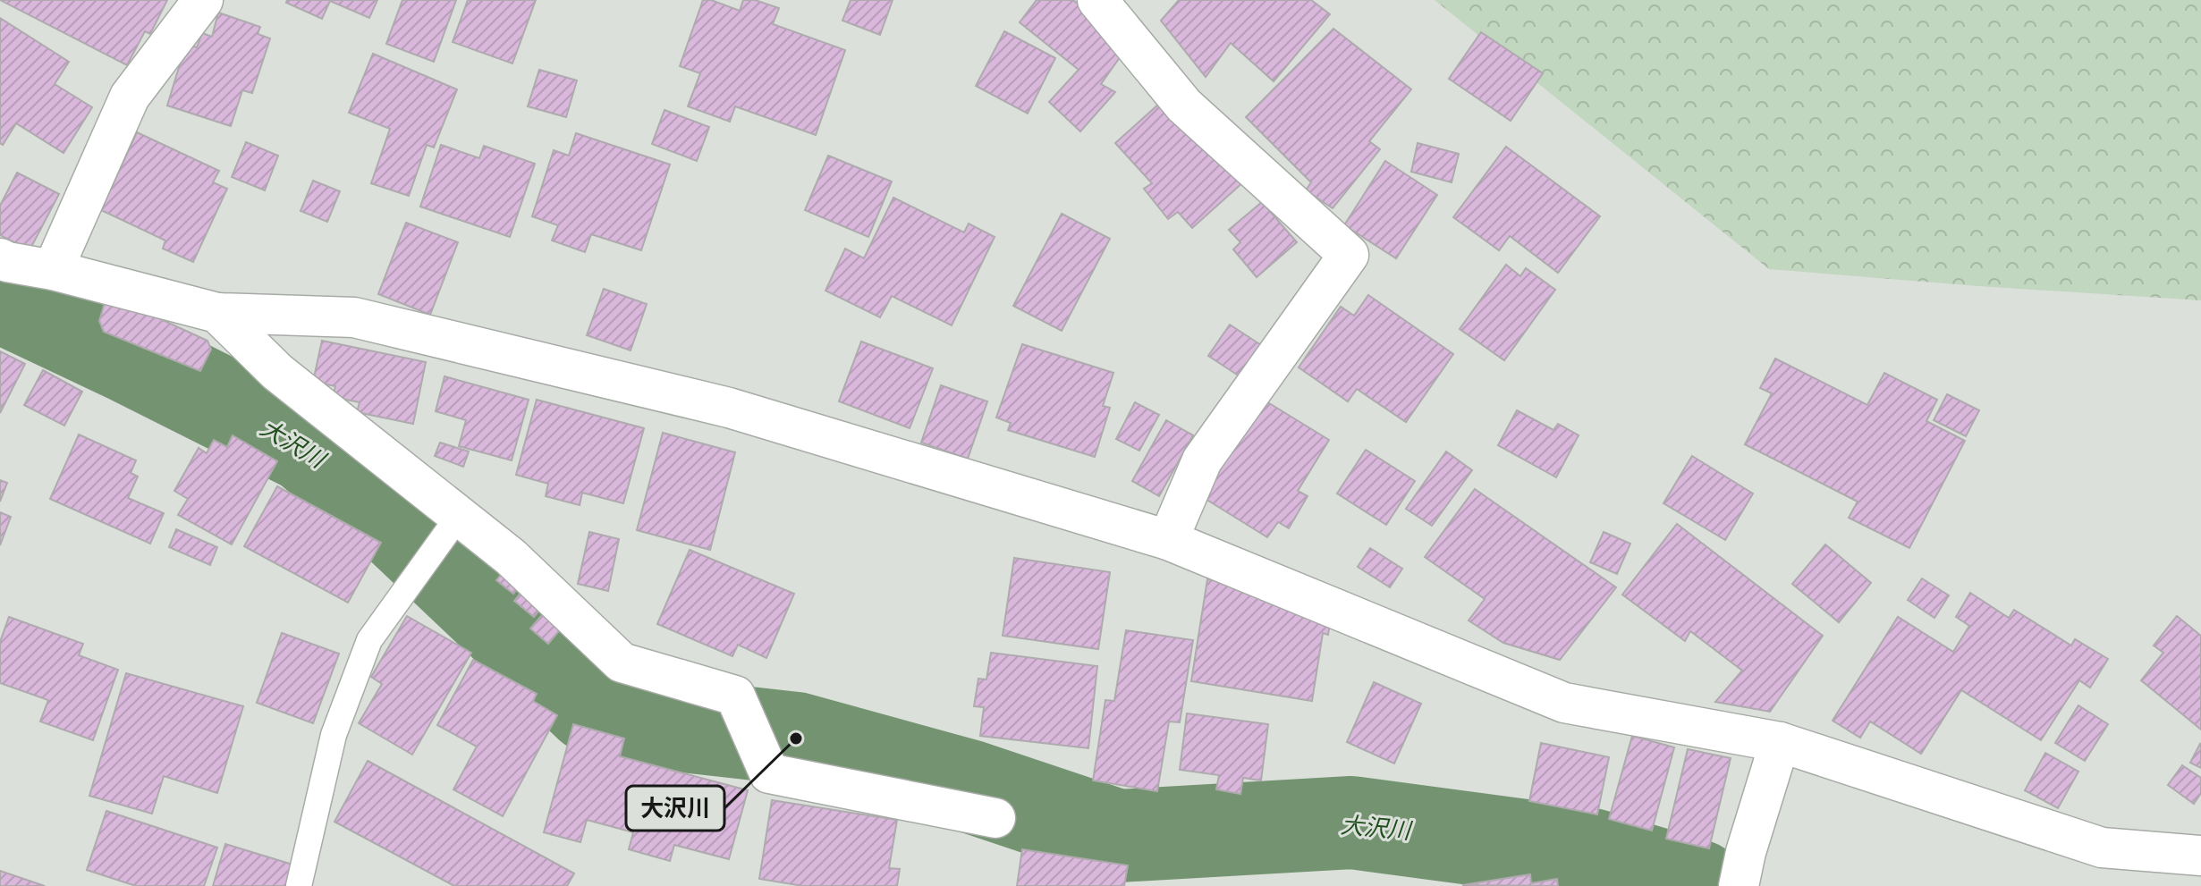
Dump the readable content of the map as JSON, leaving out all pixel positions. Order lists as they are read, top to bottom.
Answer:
{
  "water": ["大沢川"],
  "places": ["大沢川"]
}
